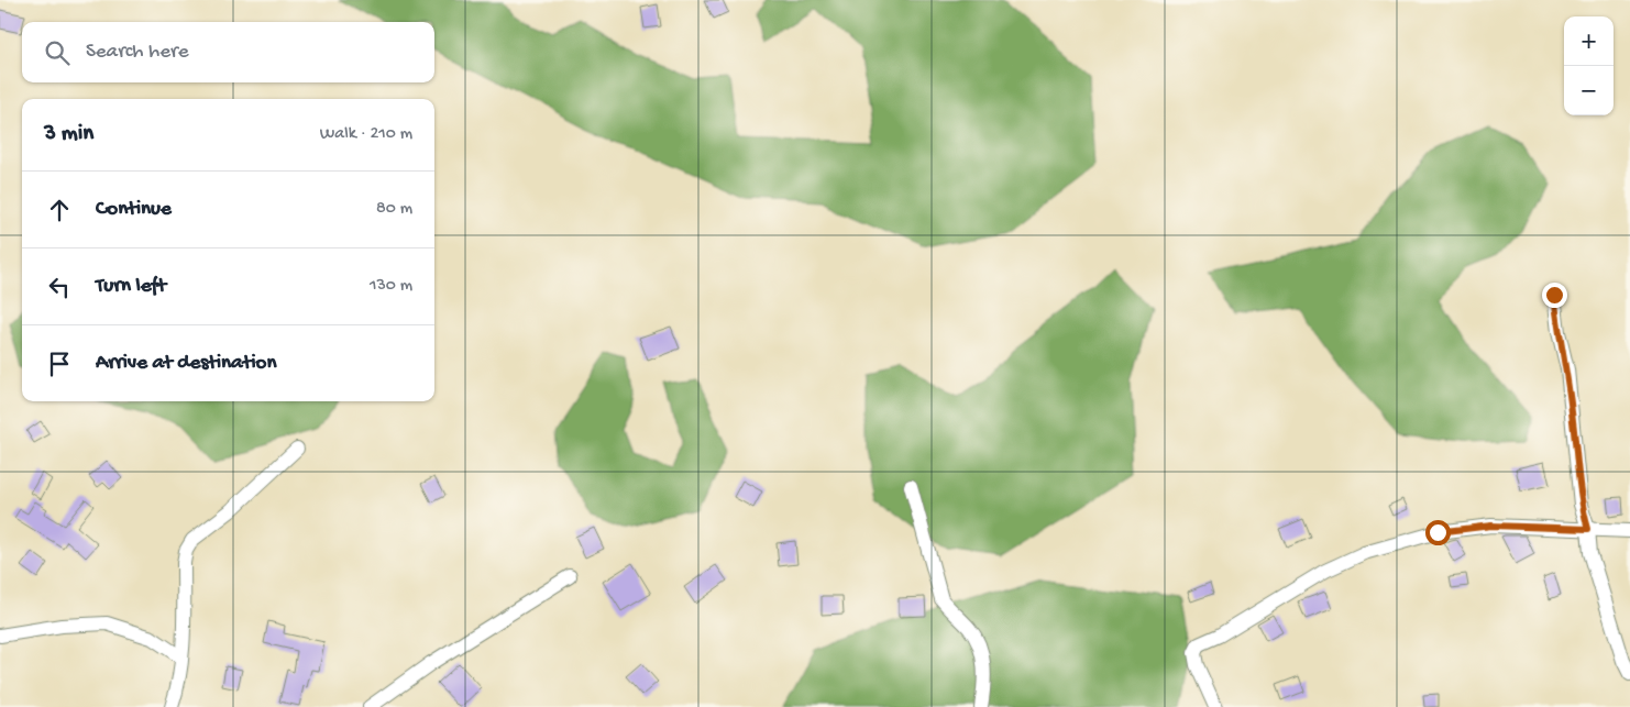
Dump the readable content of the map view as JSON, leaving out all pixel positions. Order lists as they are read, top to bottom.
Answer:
{
  "page": {
    "map_buttons": ["+", "−"],
    "search": "Search here",
    "heading": ["3 min", "Walk · 210 m"],
    "list": [
      ["Continue", "80 m"],
      ["Turn left", "130 m"],
      "Arrive at destination"
    ]
  }
}
